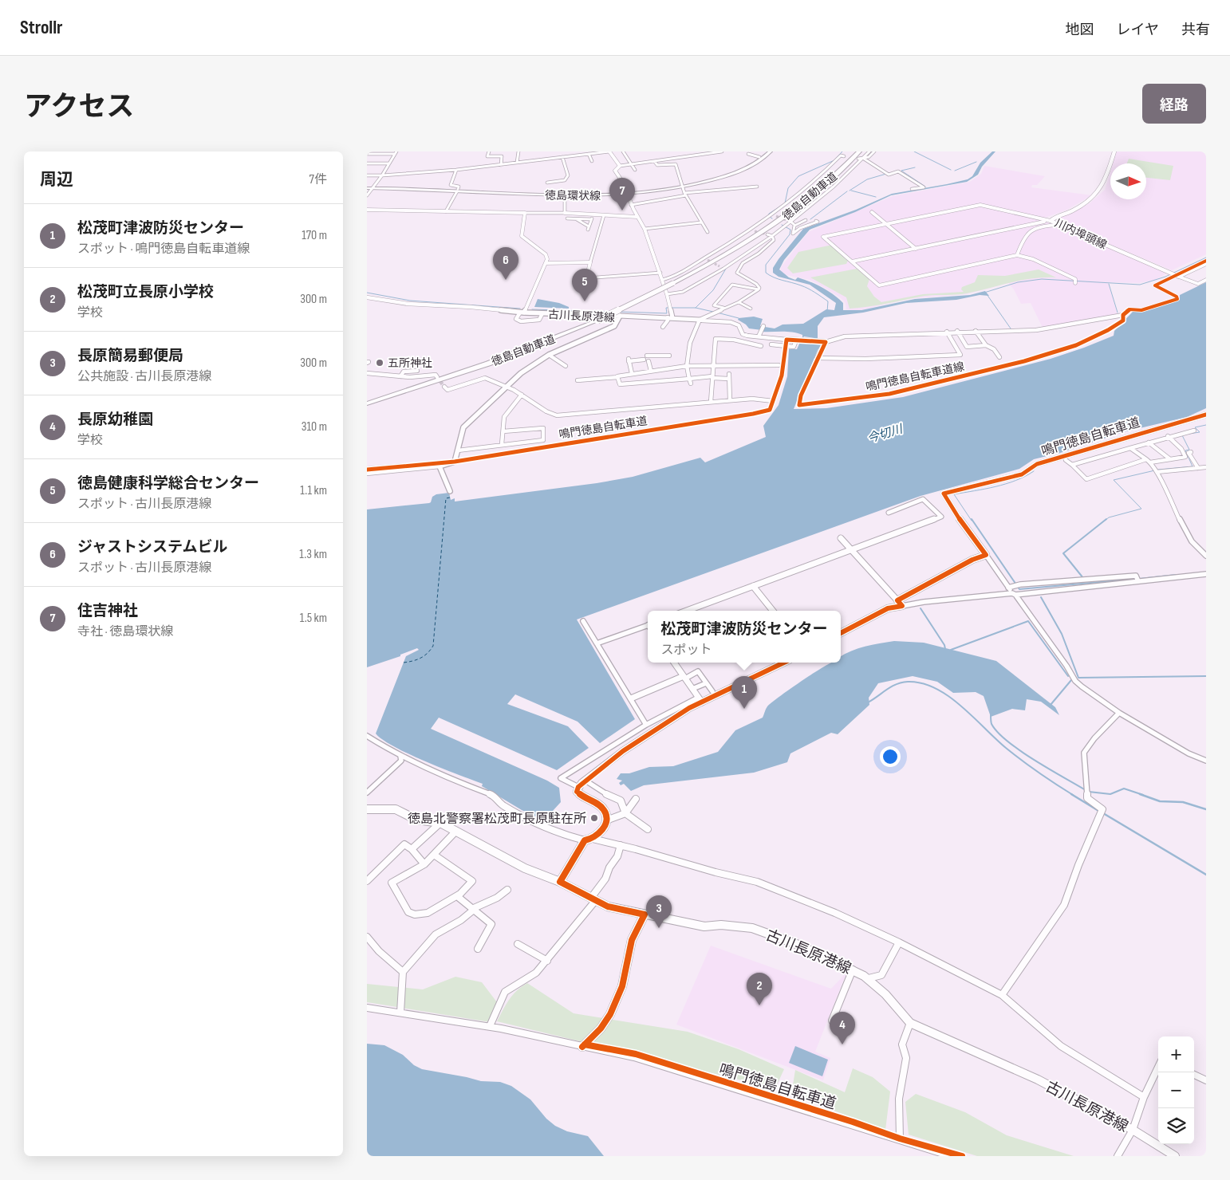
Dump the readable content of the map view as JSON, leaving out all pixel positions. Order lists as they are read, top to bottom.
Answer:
{
  "streets": {
    "highway": ["徳島自動車道"],
    "main road": [
      "徳島環状線",
      "川内埠頭線",
      "古川長原港線",
      "鳴門徳島自転車道"
    ],
    "cycle path": ["鳴門徳島自転車道線"]
  },
  "water": ["今切川"],
  "places": ["五所神社", "徳島北警察署松茂町長原駐在所"],
  "north": "right",
  "page": {
    "header": "Strollr",
    "nav": ["地図", "レイヤ", "共有"],
    "title": "アクセス",
    "buttons": "経路",
    "heading": ["周辺", "7件"],
    "pins": [
      "7",
      "6",
      "5",
      "1",
      "3",
      "2",
      "4"
    ],
    "list": [
      {
        "mark": "1",
        "name": "松茂町津波防災センター",
        "note": "スポット · 鳴門徳島自転車道線",
        "value": "170 m"
      },
      {
        "mark": "2",
        "name": "松茂町立長原小学校",
        "note": "学校",
        "value": "300 m"
      },
      {
        "mark": "3",
        "name": "長原簡易郵便局",
        "note": "公共施設 · 古川長原港線",
        "value": "300 m"
      },
      {
        "mark": "4",
        "name": "長原幼稚園",
        "note": "学校",
        "value": "310 m"
      },
      {
        "mark": "5",
        "name": "徳島健康科学総合センター",
        "note": "スポット · 古川長原港線",
        "value": "1.1 km"
      },
      {
        "mark": "6",
        "name": "ジャストシステムビル",
        "note": "スポット · 古川長原港線",
        "value": "1.3 km"
      },
      {
        "mark": "7",
        "name": "住吉神社",
        "note": "寺社 · 徳島環状線",
        "value": "1.5 km"
      }
    ],
    "popup": ["松茂町津波防災センター", "スポット"],
    "map_buttons": ["+", "−"]
  }
}
